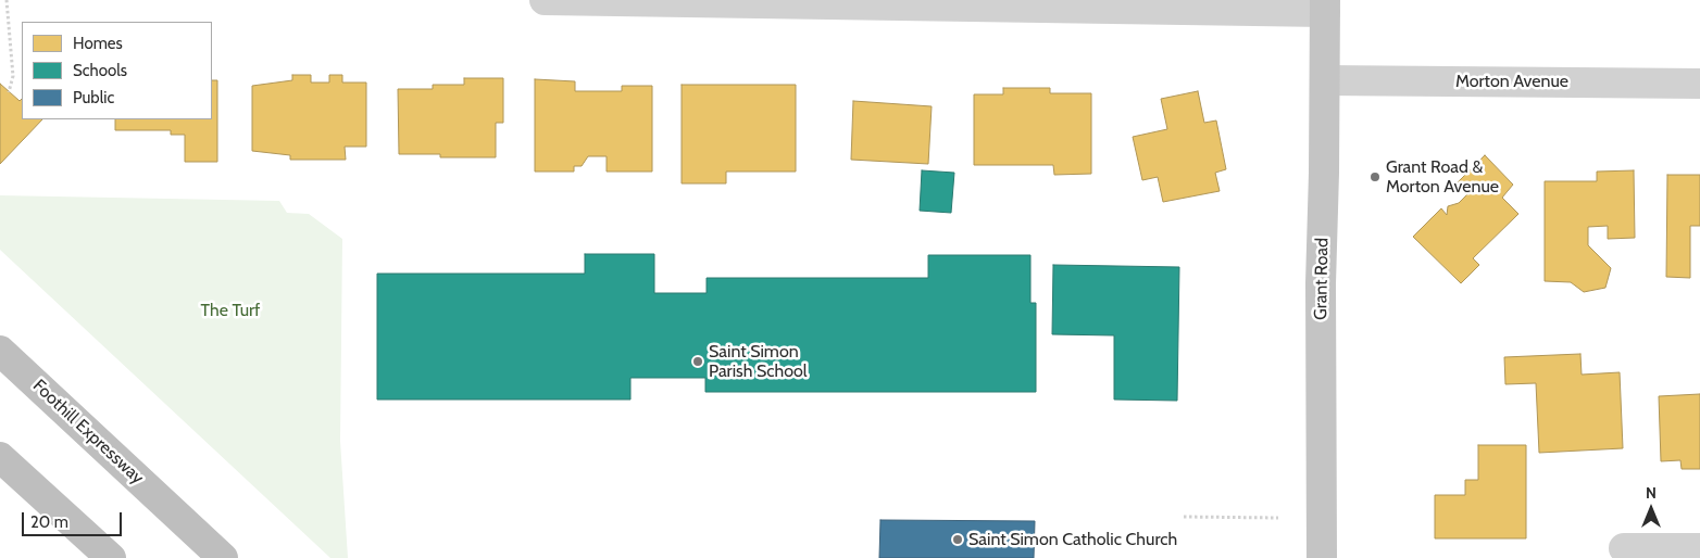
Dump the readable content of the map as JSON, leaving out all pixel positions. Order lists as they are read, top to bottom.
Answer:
{
  "streets": {
    "highway": ["Foothill Expressway"],
    "main road": ["Grant Road"],
    "street": ["Morton Avenue"]
  },
  "crossings": [
    ["Morton Avenue", "Grant Road"]
  ],
  "parks": ["The Turf"],
  "places": ["Grant Road & Morton Avenue", "Saint Simon Parish School", "Saint Simon Catholic Church"],
  "legend": ["Homes", "Schools", "Public"],
  "scale_bar": "20 m",
  "north": "top"
}
